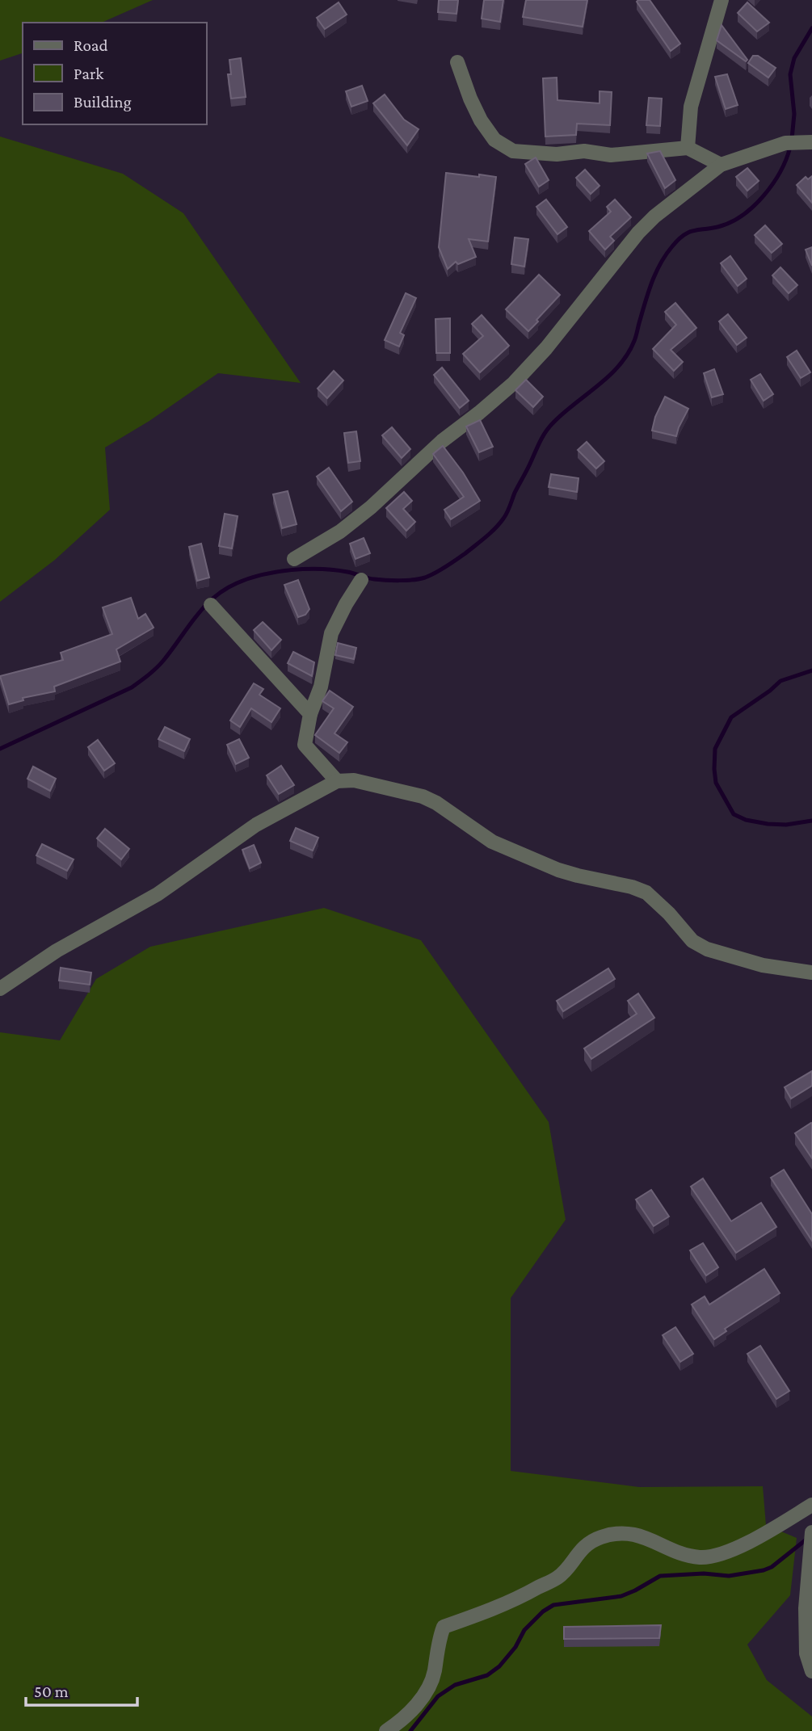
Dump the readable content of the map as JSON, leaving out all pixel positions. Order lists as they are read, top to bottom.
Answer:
{
  "legend": ["Road", "Park", "Building"],
  "scale_bar": "50 m"
}
